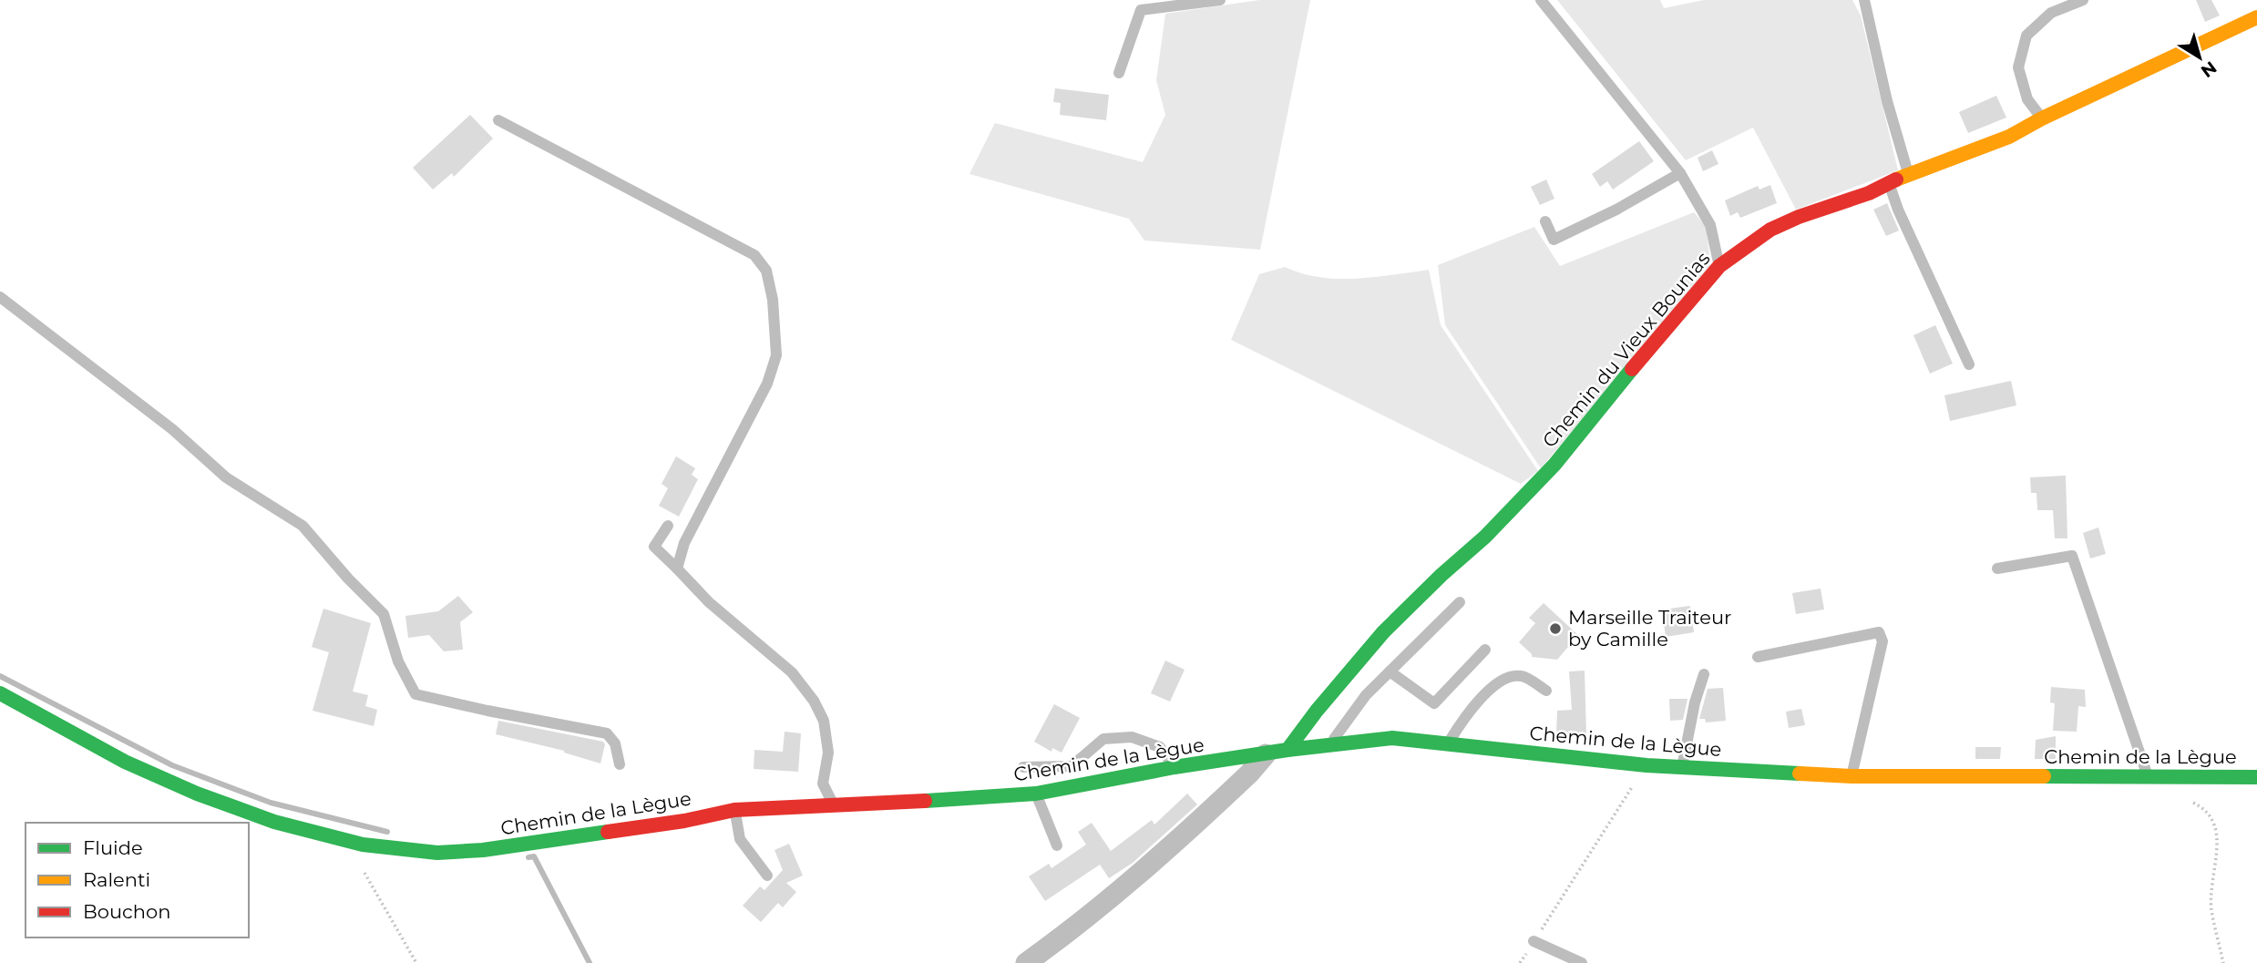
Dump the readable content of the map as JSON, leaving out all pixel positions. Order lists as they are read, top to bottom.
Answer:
{
  "streets": {
    "street": ["Chemin du Vieux Bounias", "Chemin de la Lègue"]
  },
  "crossings": [
    ["Chemin du Vieux Bounias", "Chemin de la Lègue"]
  ],
  "places": ["Marseille Traiteur by Camille"],
  "legend": ["Fluide", "Ralenti", "Bouchon"],
  "north": "bottom right"
}
